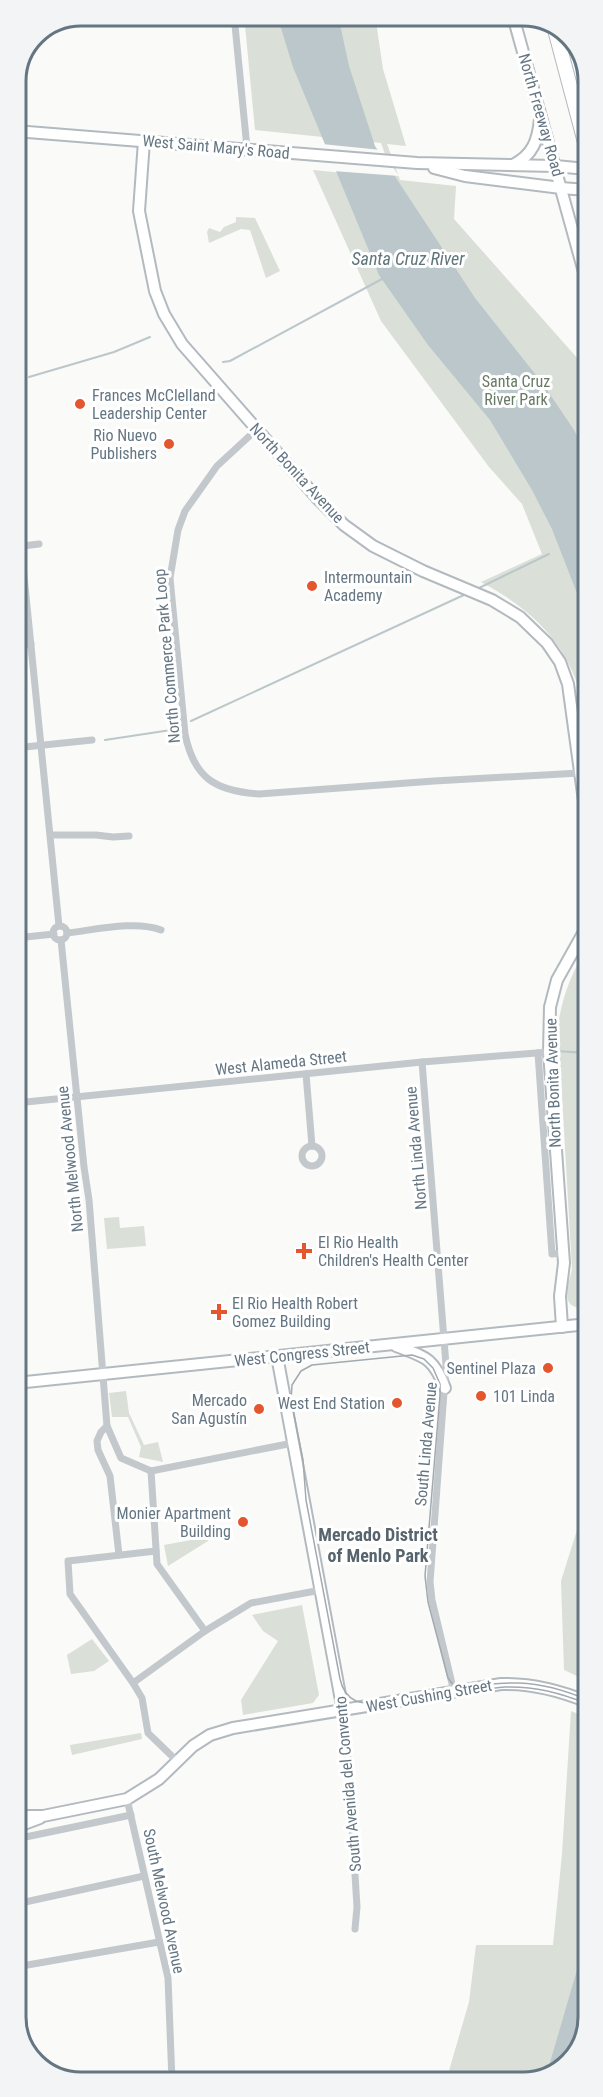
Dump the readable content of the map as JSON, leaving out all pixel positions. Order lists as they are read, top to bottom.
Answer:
{
  "streets": {
    "street": [
      "North Freeway Road",
      "West Saint Mary's Road",
      "North Bonita Avenue",
      "North Commerce Park Loop",
      "West Alameda Street",
      "North Linda Avenue",
      "North Melwood Avenue",
      "West Congress Street",
      "South Linda Avenue",
      "West Cushing Street",
      "South Avenida del Convento",
      "South Melwood Avenue"
    ]
  },
  "crossings": [
    ["North Freeway Road", "West Saint Mary's Road"],
    ["West Saint Mary's Road", "North Bonita Avenue"],
    ["North Bonita Avenue", "North Commerce Park Loop"],
    ["North Bonita Avenue", "West Alameda Street"],
    ["North Bonita Avenue", "West Congress Street"],
    ["West Alameda Street", "North Linda Avenue"],
    ["West Alameda Street", "North Melwood Avenue"],
    ["North Linda Avenue", "West Congress Street"],
    ["North Linda Avenue", "South Linda Avenue"],
    ["North Melwood Avenue", "West Congress Street"],
    ["West Congress Street", "South Linda Avenue"],
    ["West Congress Street", "South Avenida del Convento"],
    ["South Linda Avenue", "West Cushing Street"],
    ["West Cushing Street", "South Avenida del Convento"],
    ["West Cushing Street", "South Melwood Avenue"]
  ],
  "districts": ["Mercado District of Menlo Park"],
  "water": ["Santa Cruz River"],
  "parks": ["Santa Cruz River Park"],
  "places": {
    "other": [
      "Frances McClelland Leadership Center",
      "Rio Nuevo Publishers",
      "Intermountain Academy",
      "Sentinel Plaza",
      "101 Linda",
      "West End Station",
      "Mercado San Agustín",
      "Monier Apartment Building"
    ],
    "health": ["El Rio Health Children's Health Center", "El Rio Health Robert Gomez Building"]
  }
}
